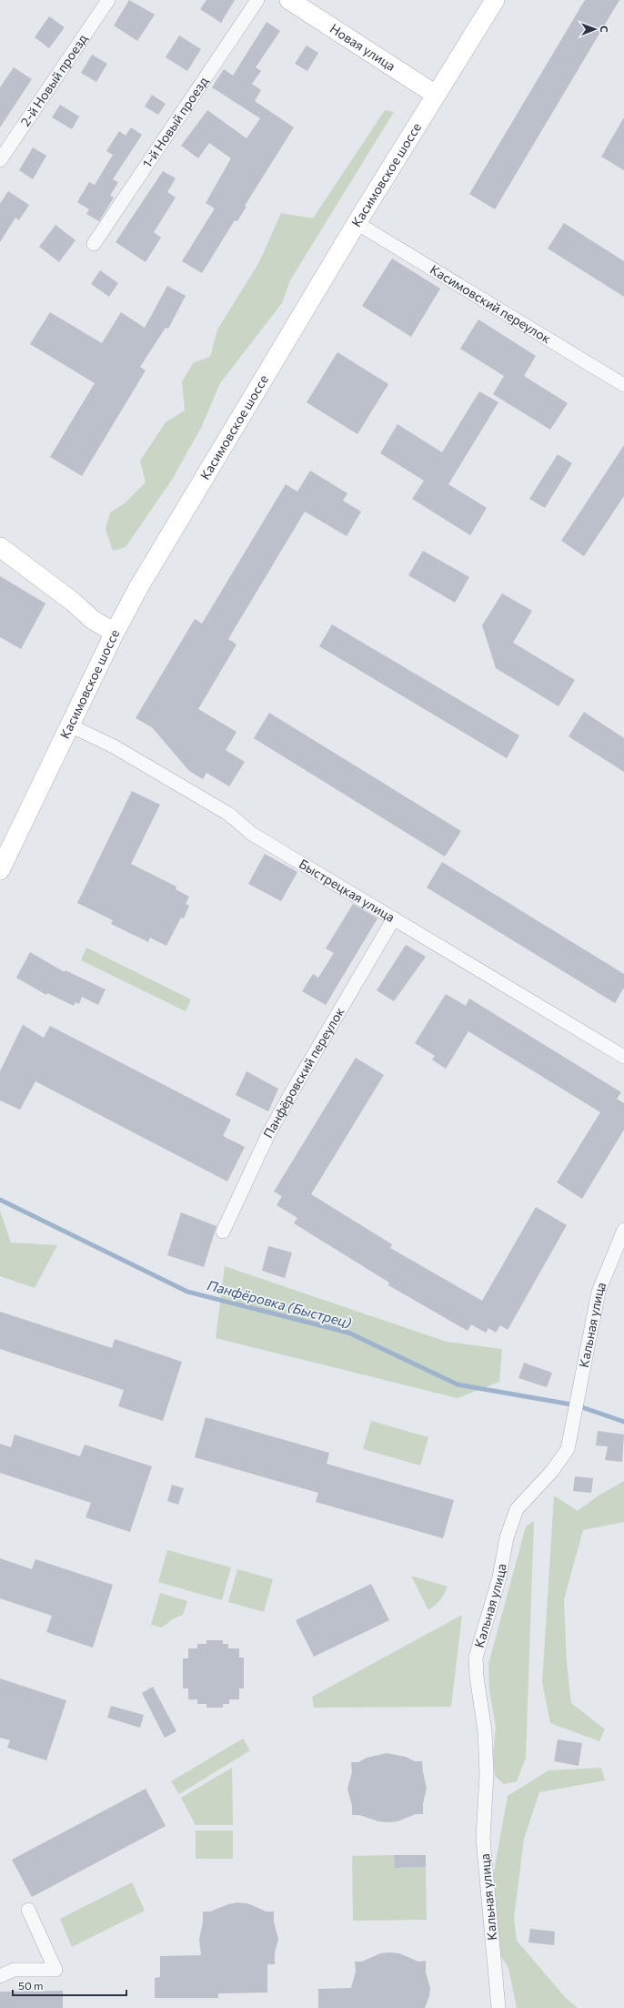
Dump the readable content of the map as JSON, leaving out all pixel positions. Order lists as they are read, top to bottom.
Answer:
{
  "streets": {
    "main road": ["Новая улица", "Касимовское шоссе"],
    "street": [
      "2-й Новый проезд",
      "1-й Новый проезд",
      "Касимовский переулок",
      "Быстрецкая улица",
      "Панфёровский переулок",
      "Кальная улица"
    ]
  },
  "crossings": [
    ["Новая улица", "Касимовское шоссе"],
    ["Касимовское шоссе", "Касимовский переулок"],
    ["Касимовское шоссе", "Быстрецкая улица"],
    ["Быстрецкая улица", "Панфёровский переулок"]
  ],
  "water": ["Панфёровка (Быстрец)"],
  "scale_bar": "50 m",
  "north": "right"
}
